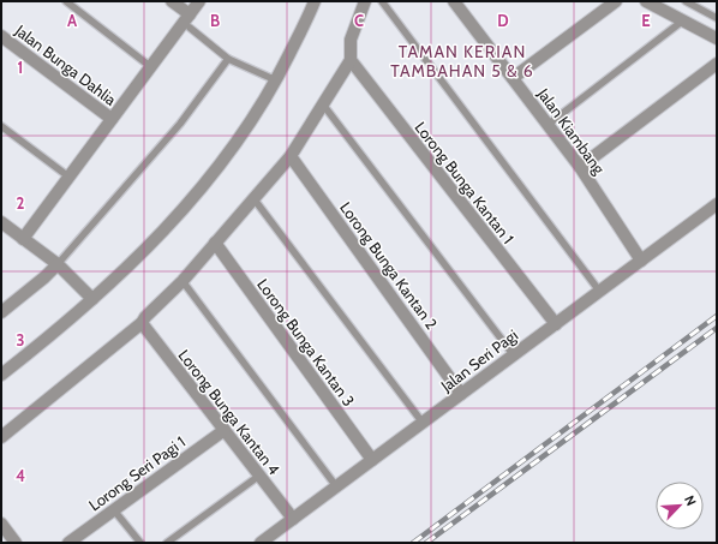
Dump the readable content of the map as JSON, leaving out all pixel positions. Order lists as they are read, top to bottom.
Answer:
{
  "streets": {
    "street": [
      "Jalan Bunga Dahlia",
      "Jalan Kiambang",
      "Lorong Bunga Kantan 1",
      "Lorong Bunga Kantan 2",
      "Lorong Bunga Kantan 3",
      "Jalan Seri Pagi",
      "Lorong Bunga Kantan 4",
      "Lorong Seri Pagi 1"
    ]
  },
  "crossings": [
    ["Jalan Kiambang", "Jalan Seri Pagi"],
    ["Lorong Bunga Kantan 1", "Jalan Seri Pagi"],
    ["Lorong Bunga Kantan 2", "Jalan Seri Pagi"],
    ["Lorong Bunga Kantan 3", "Jalan Seri Pagi"],
    ["Jalan Seri Pagi", "Lorong Bunga Kantan 4"],
    ["Lorong Bunga Kantan 4", "Lorong Seri Pagi 1"]
  ],
  "districts": ["TAMAN KERIAN TAMBAHAN 5 & 6"],
  "north": "top right",
  "grid": {
    "columns": [
      "A",
      "B",
      "C",
      "D",
      "E"
    ],
    "rows": [
      "1",
      "2",
      "3",
      "4"
    ]
  }
}
